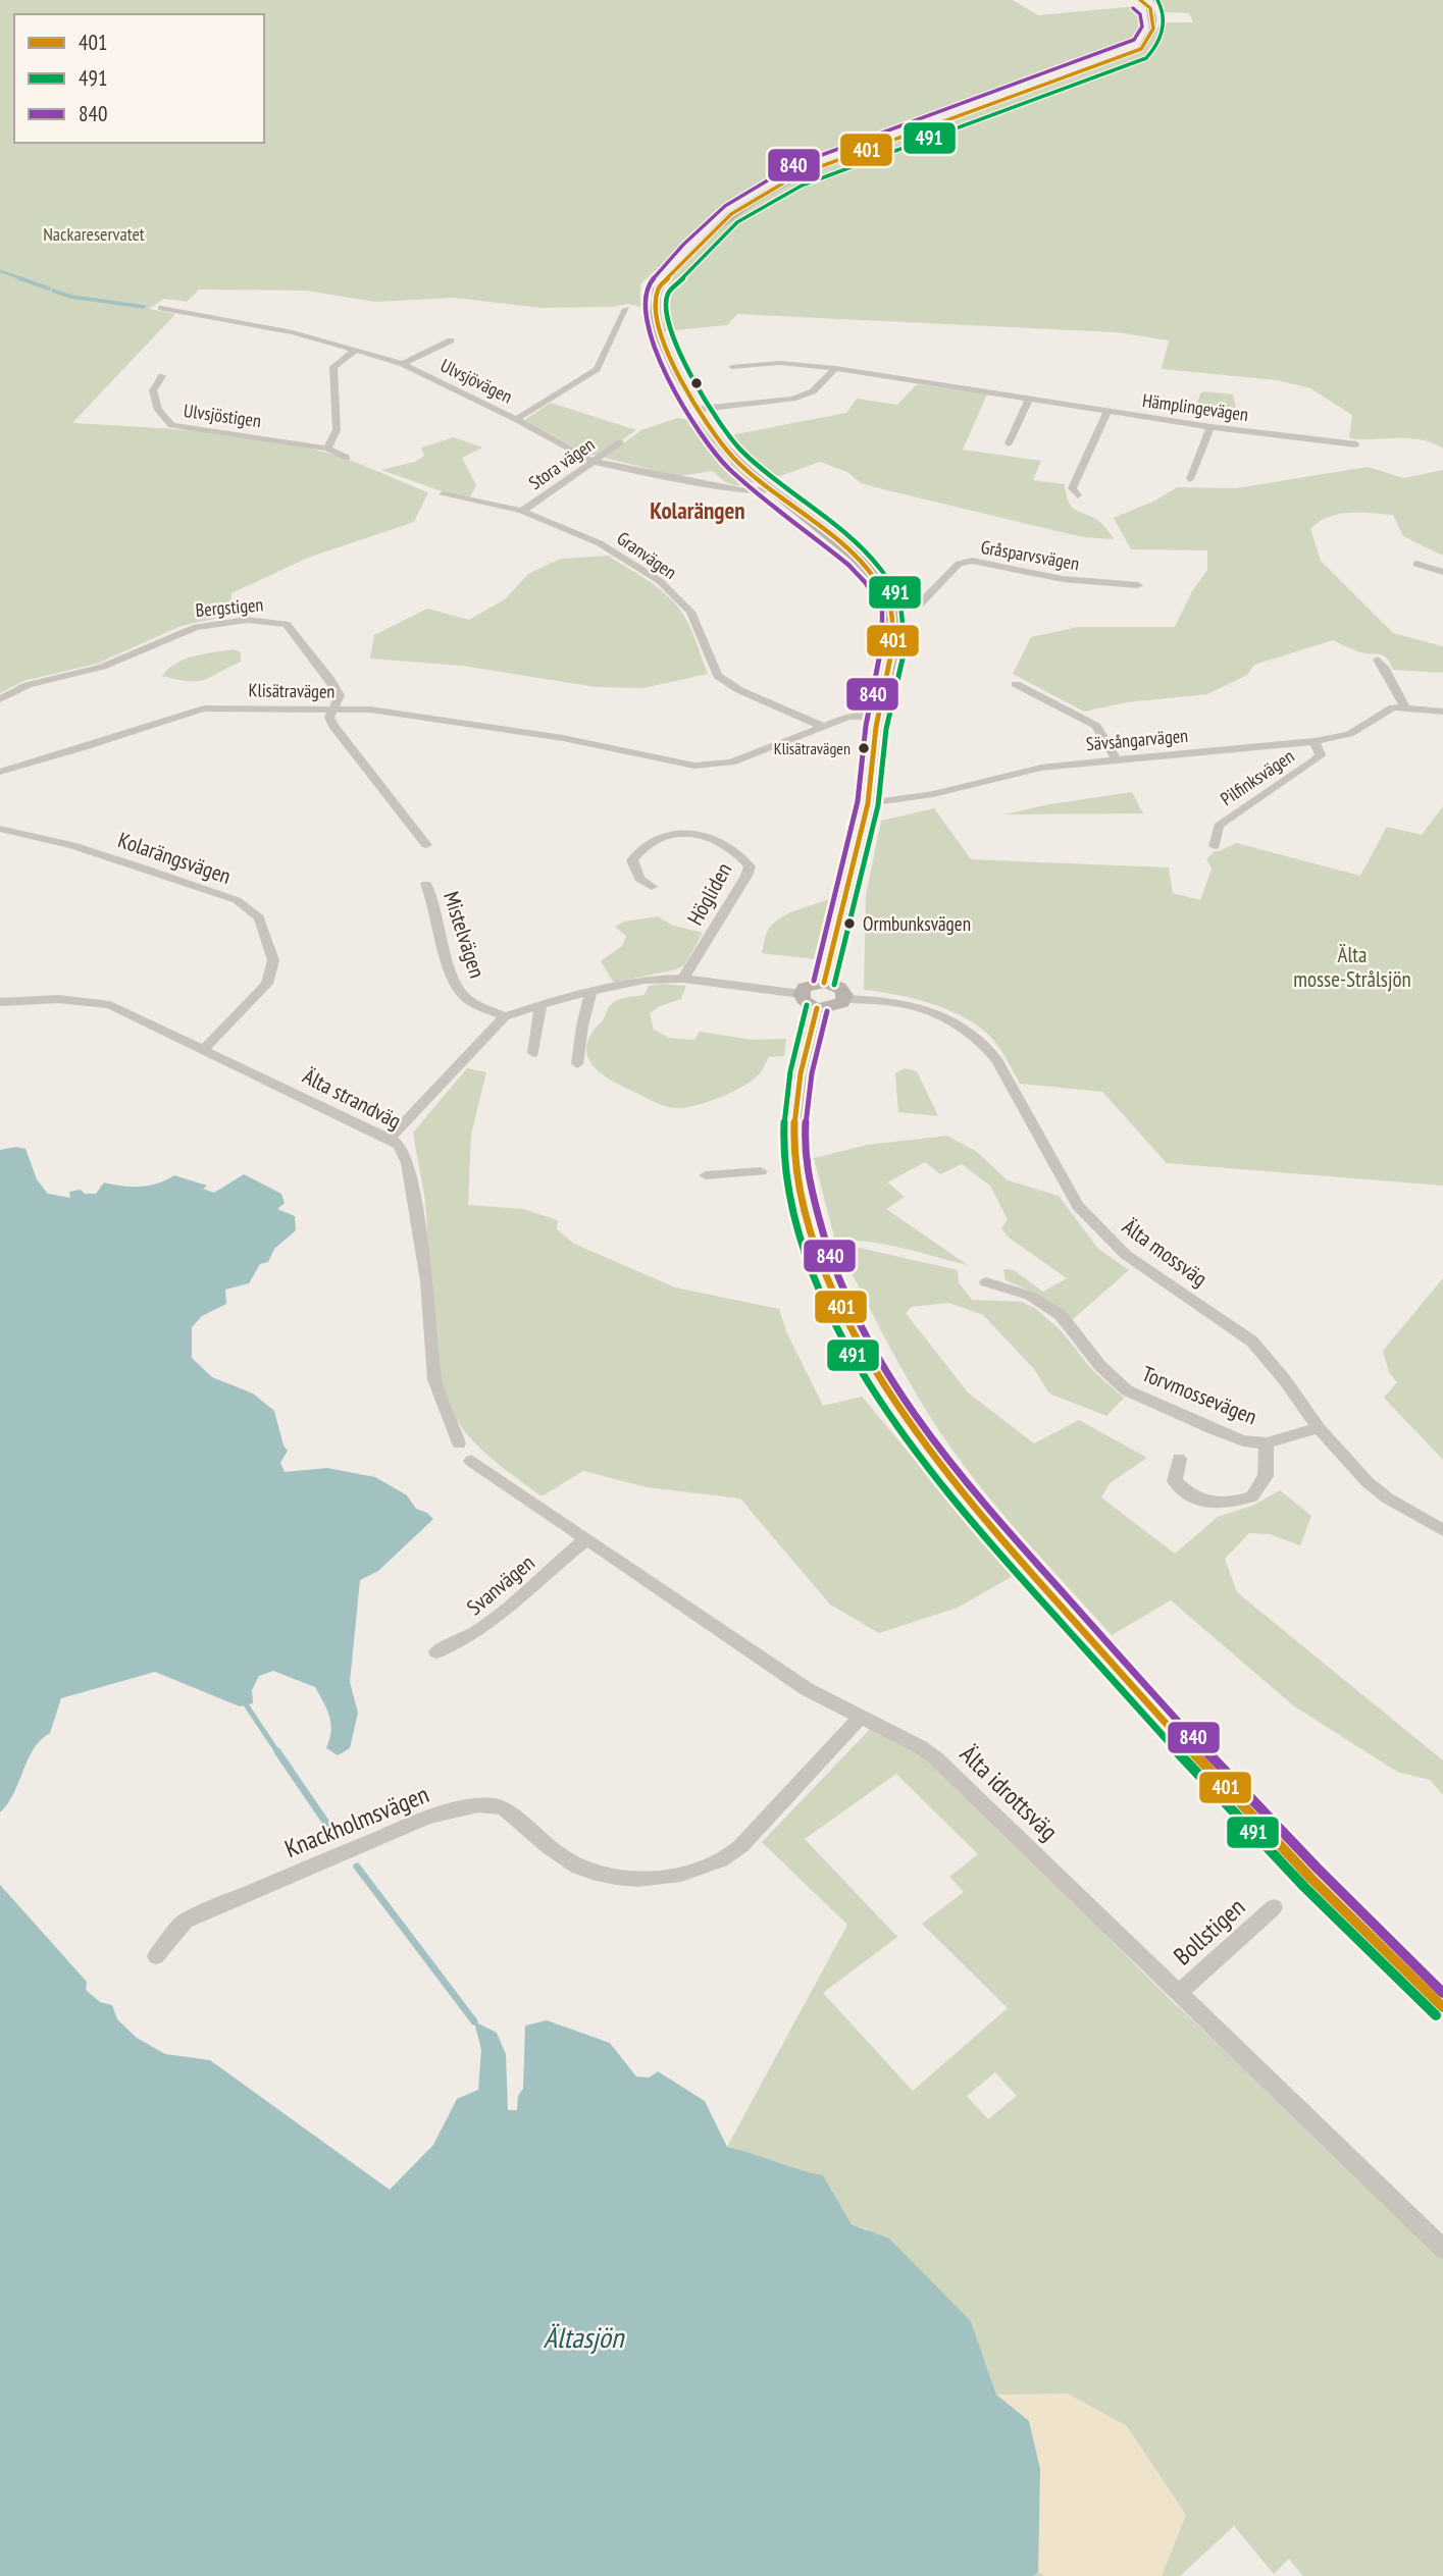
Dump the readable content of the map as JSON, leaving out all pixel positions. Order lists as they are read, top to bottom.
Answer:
{
  "streets": {
    "street": [
      "Ulvsjövägen",
      "Hämplingevägen",
      "Ulvsjöstigen",
      "Stora vägen",
      "Granvägen",
      "Gråsparvsvägen",
      "Bergstigen",
      "Klisätravägen",
      "Sävsångarvägen",
      "Pilfinksvägen",
      "Kolarängsvägen",
      "Högliden",
      "Mistelvägen",
      "Älta strandväg",
      "Älta mossväg",
      "Torvmossevägen",
      "Svanvägen",
      "Älta idrottsväg",
      "Knackholmsvägen",
      "Bollstigen"
    ]
  },
  "crossings": [
    ["Ulvsjövägen", "Stora vägen"],
    ["Stora vägen", "Granvägen"],
    ["Granvägen", "Klisätravägen"],
    ["Bergstigen", "Klisätravägen"],
    ["Sävsångarvägen", "Pilfinksvägen"],
    ["Kolarängsvägen", "Älta strandväg"],
    ["Älta mossväg", "Torvmossevägen"],
    ["Svanvägen", "Älta idrottsväg"],
    ["Älta idrottsväg", "Knackholmsvägen"],
    ["Älta idrottsväg", "Bollstigen"]
  ],
  "districts": ["Kolarängen"],
  "water": ["Ältasjön"],
  "parks": ["Nackareservatet", "Älta mosse-Strålsjön"],
  "places": ["Klisätravägen", "Ormbunksvägen"],
  "lines": ["transit line 401", "transit line 491", "transit line 840"],
  "legend": ["401", "491", "840"]
}
